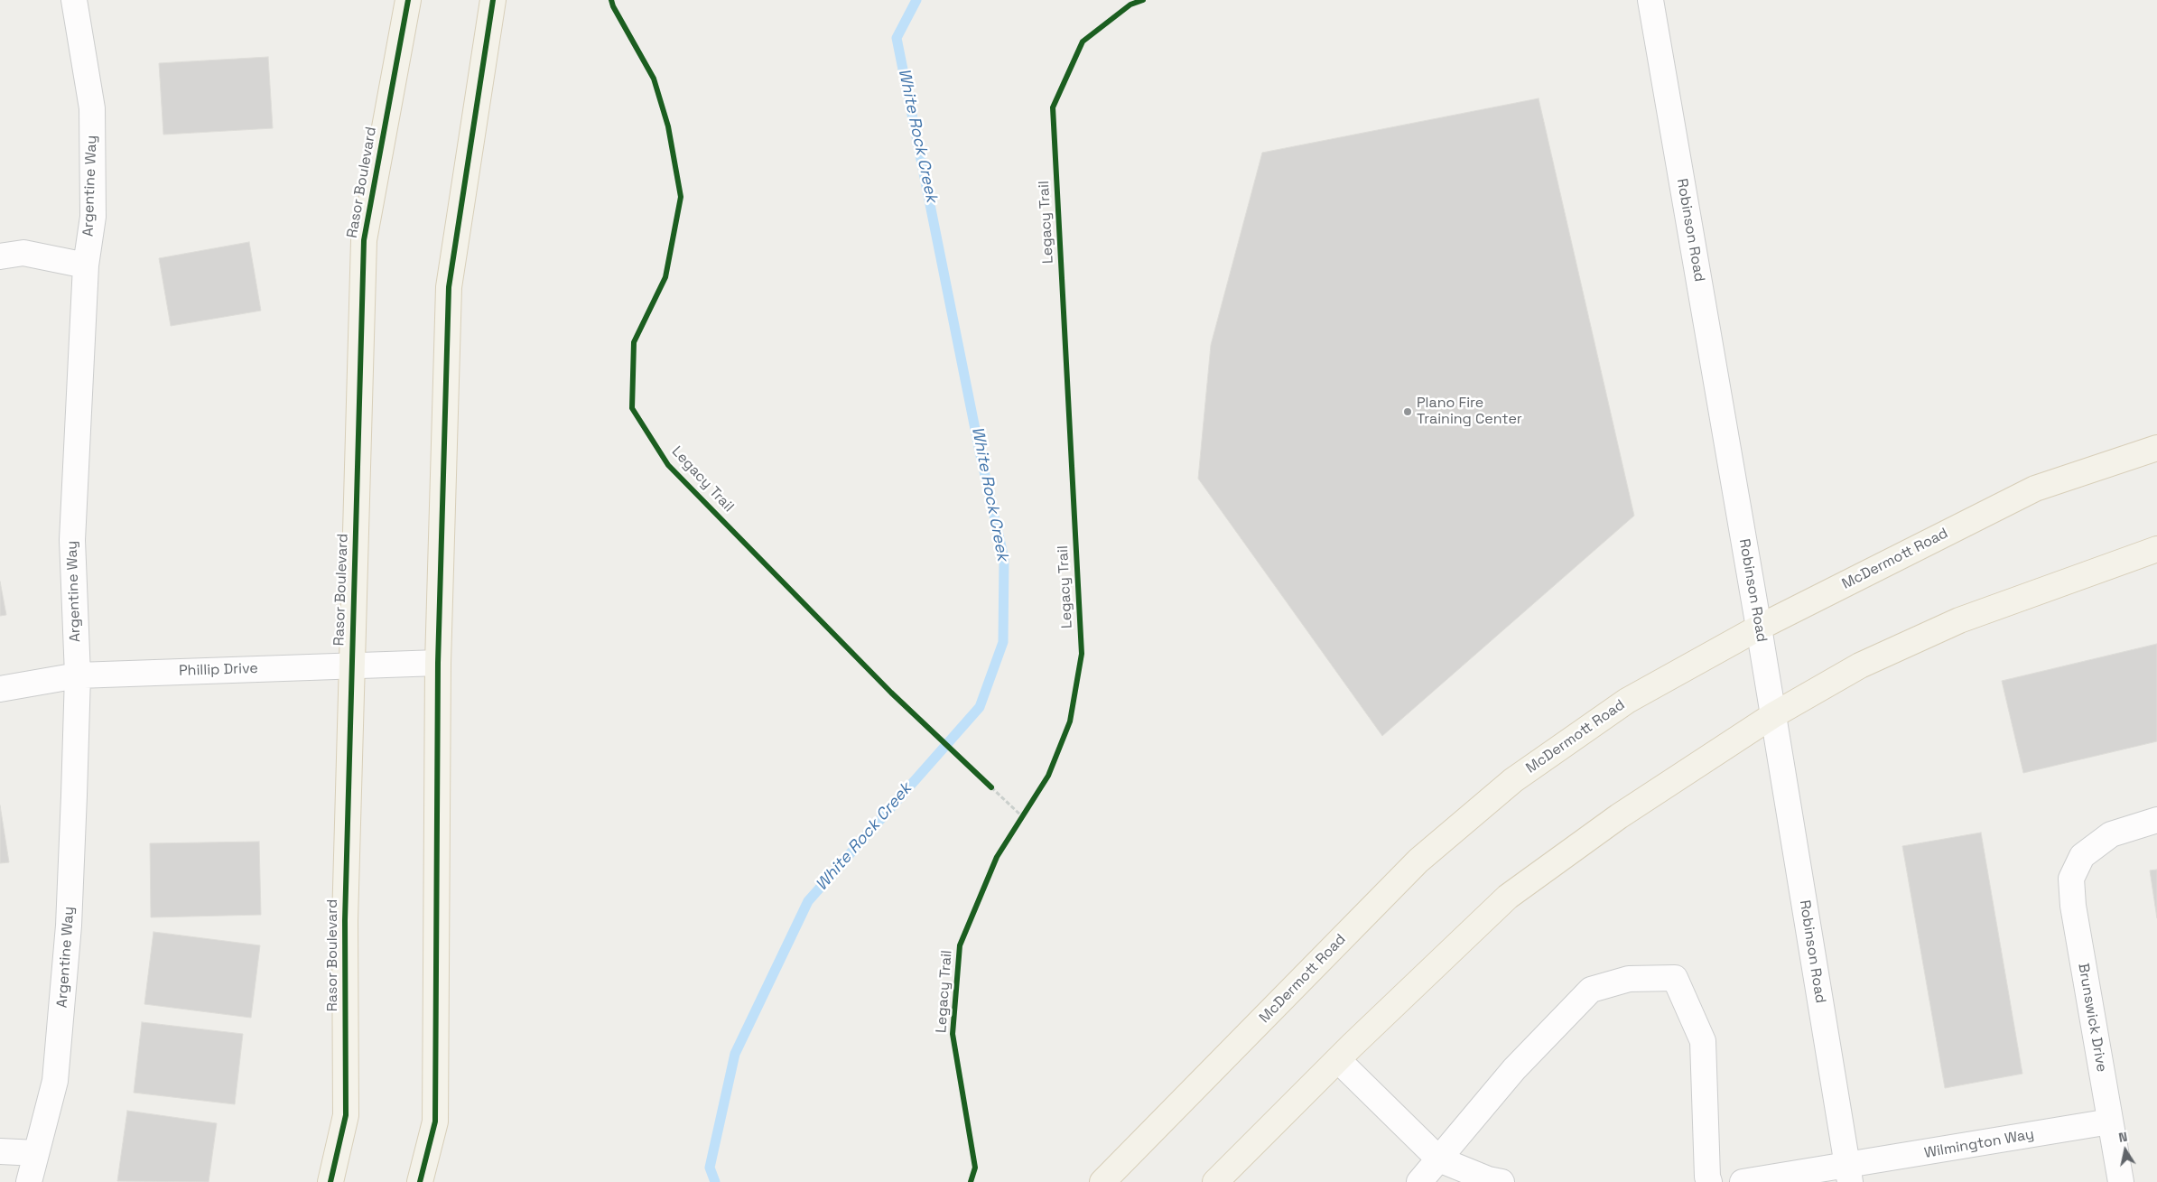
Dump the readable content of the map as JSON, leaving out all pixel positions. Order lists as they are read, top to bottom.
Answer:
{
  "streets": {
    "main road": ["Rasor Boulevard", "McDermott Road"],
    "street": [
      "Argentine Way",
      "Robinson Road",
      "Phillip Drive",
      "Brunswick Drive",
      "Wilmington Way"
    ],
    "cycle path": ["Legacy Trail"]
  },
  "crossings": [
    ["Rasor Boulevard", "Phillip Drive"],
    ["Argentine Way", "Phillip Drive"],
    ["Robinson Road", "McDermott Road"],
    ["Robinson Road", "Wilmington Way"],
    ["Brunswick Drive", "Wilmington Way"]
  ],
  "water": ["White Rock Creek"],
  "places": ["Plano Fire Training Center"],
  "north": "top"
}
